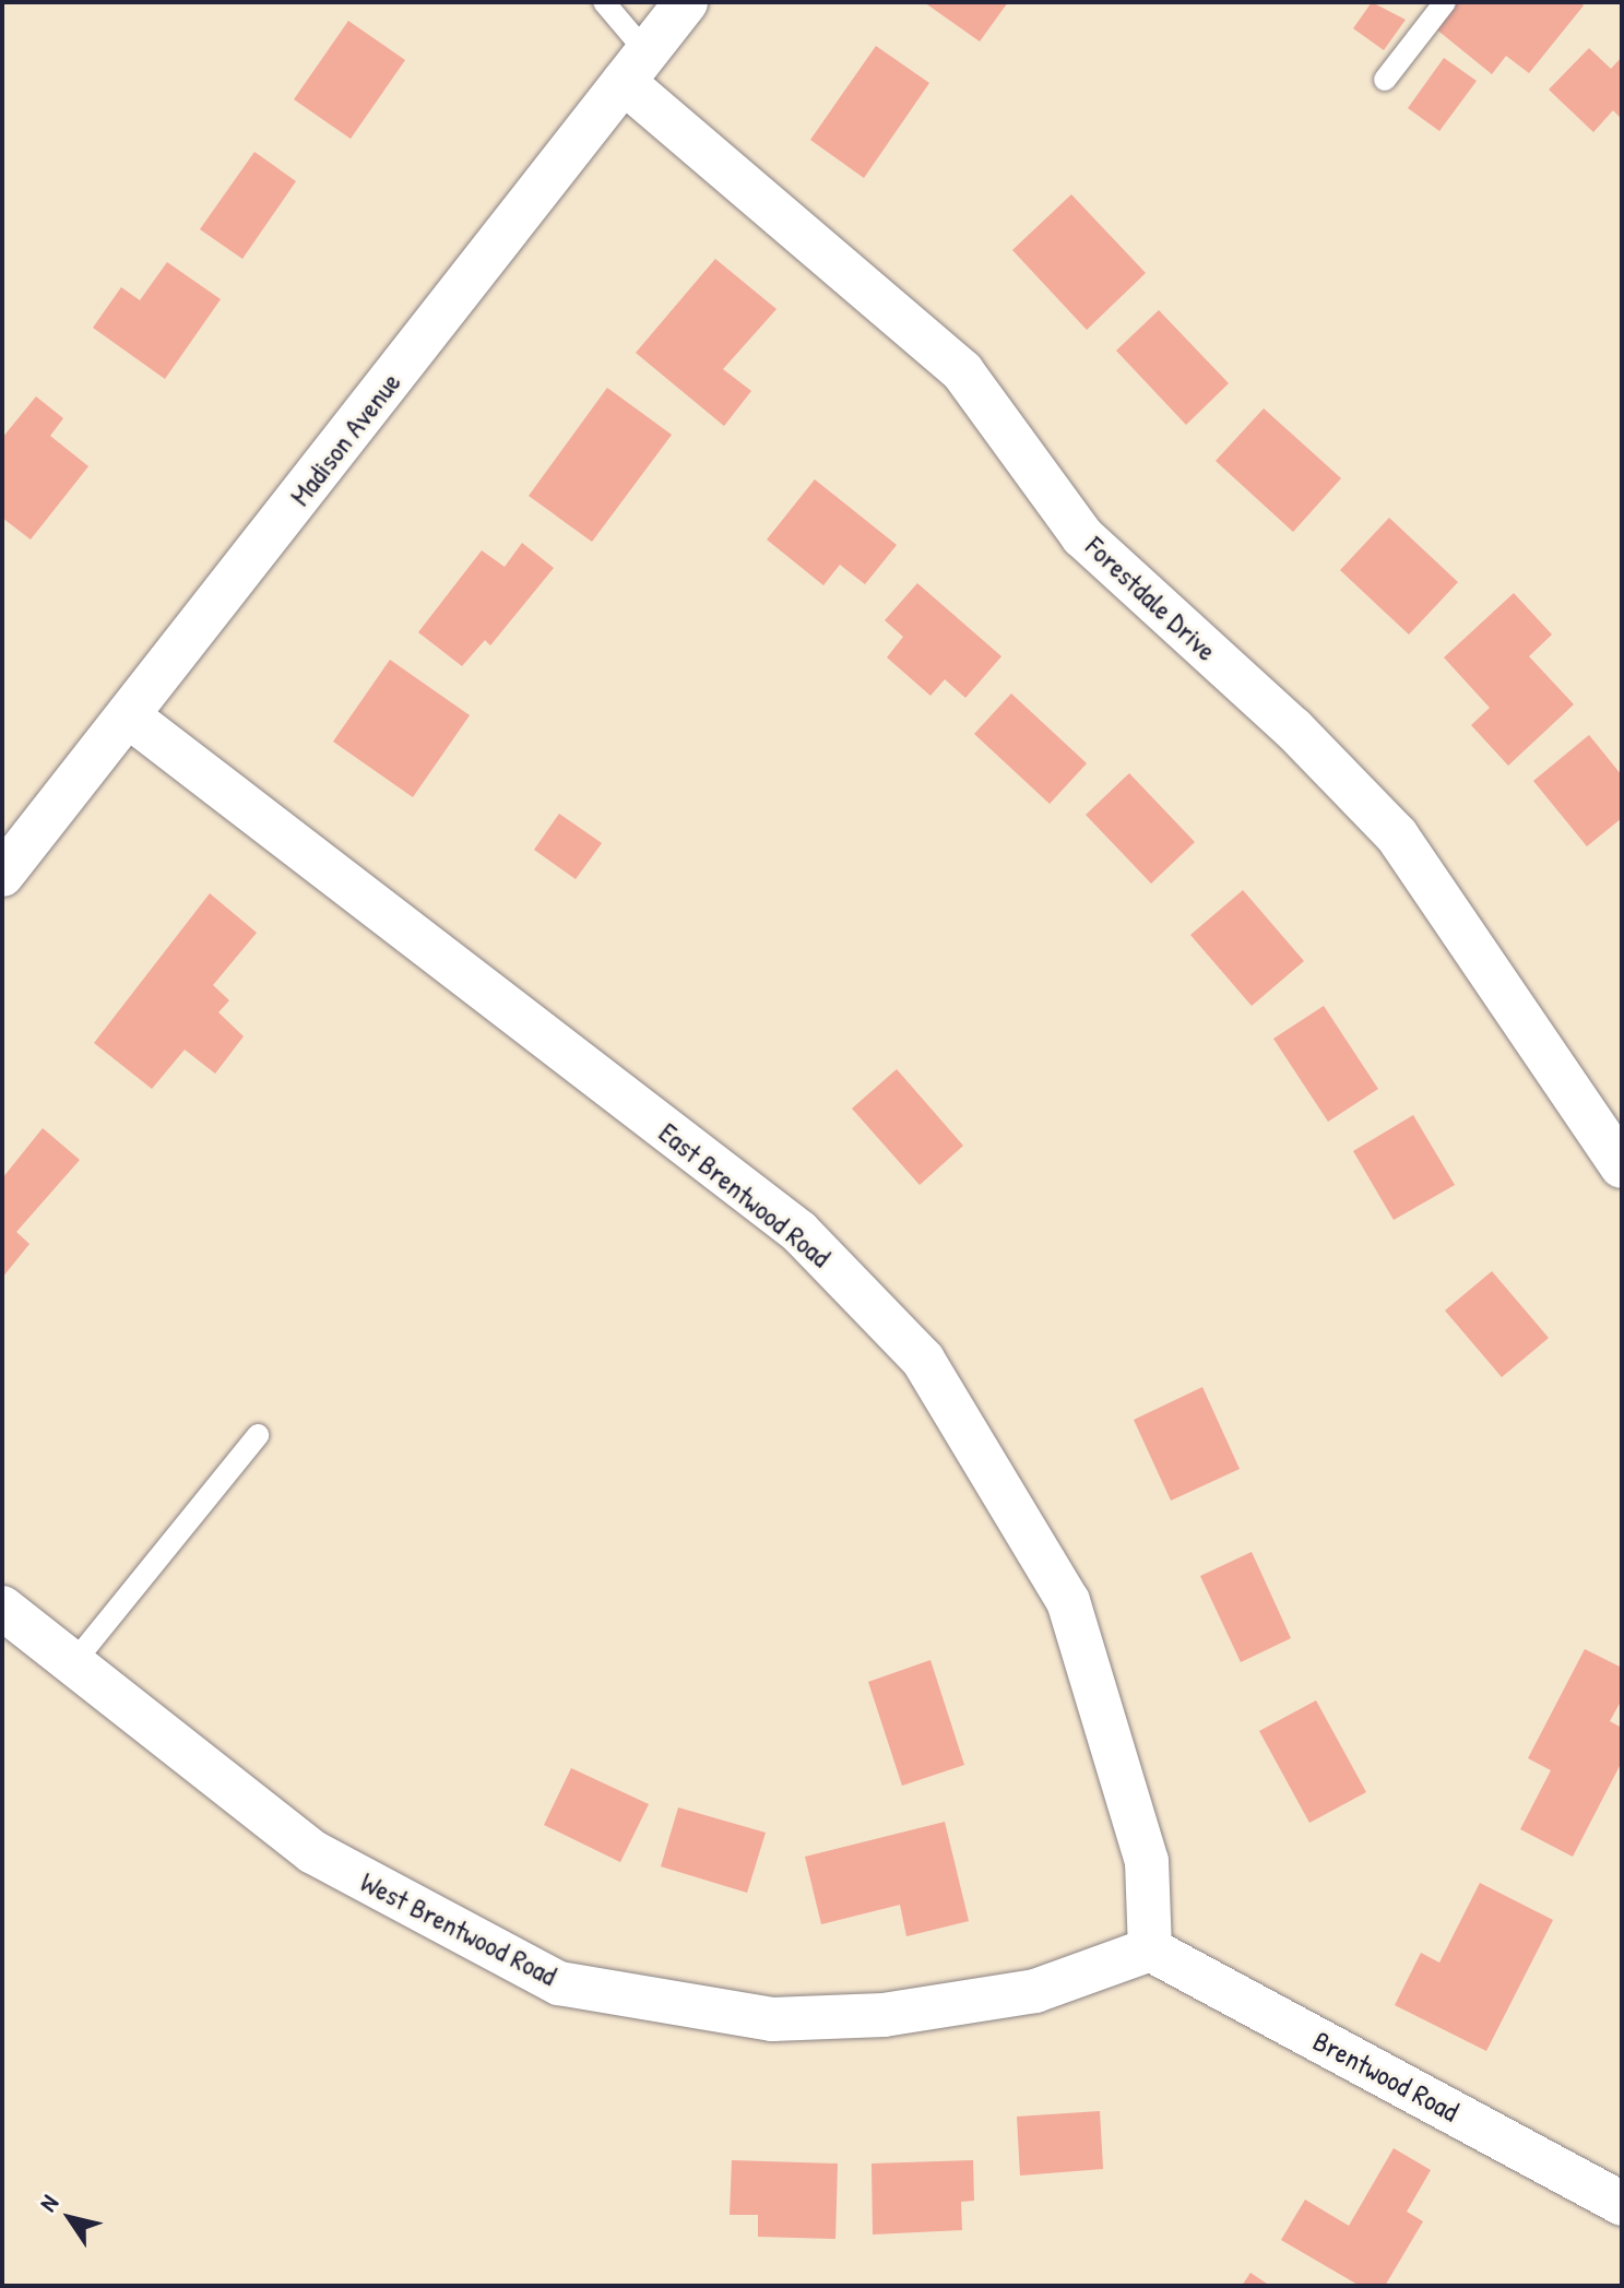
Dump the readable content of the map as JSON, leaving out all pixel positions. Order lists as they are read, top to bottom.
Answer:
{
  "streets": {
    "street": [
      "Madison Avenue",
      "Forestdale Drive",
      "East Brentwood Road",
      "West Brentwood Road",
      "Brentwood Road"
    ]
  },
  "crossings": [
    ["Madison Avenue", "Forestdale Drive"],
    ["Madison Avenue", "East Brentwood Road"],
    ["East Brentwood Road", "West Brentwood Road"],
    ["East Brentwood Road", "Brentwood Road"],
    ["West Brentwood Road", "Brentwood Road"]
  ],
  "north": "top left"
}
